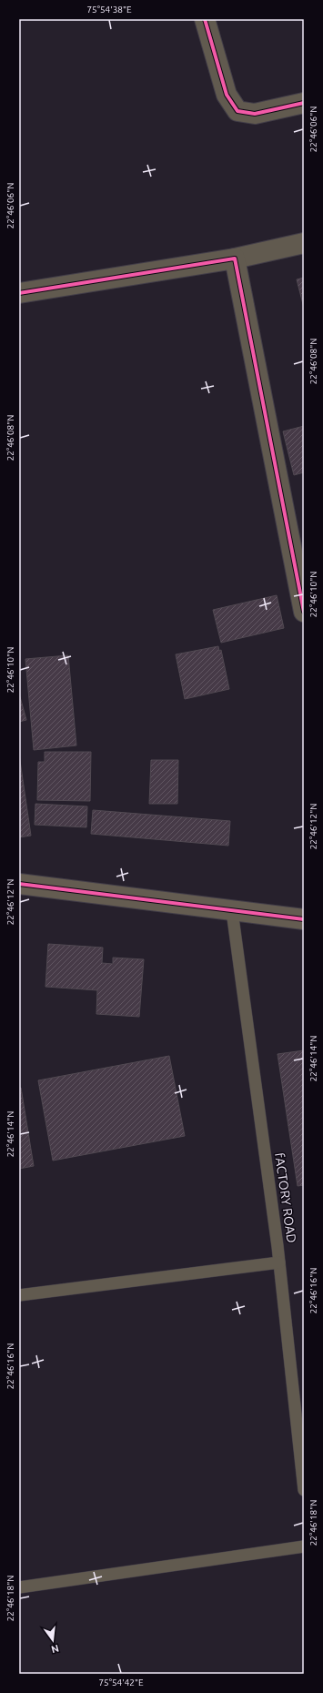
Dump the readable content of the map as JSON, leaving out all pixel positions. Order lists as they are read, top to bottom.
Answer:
{
  "streets": {
    "lane": ["fACTORY ROAD"]
  },
  "north": "bottom",
  "coordinates": [
    "75°54'38\"E",
    "22°46'06\"N",
    "22°46'08\"N",
    "22°46'10\"N",
    "22°46'12\"N",
    "22°46'14\"N",
    "22°46'16\"N",
    "22°46'18\"N",
    "75°54'42\"E"
  ]
}
